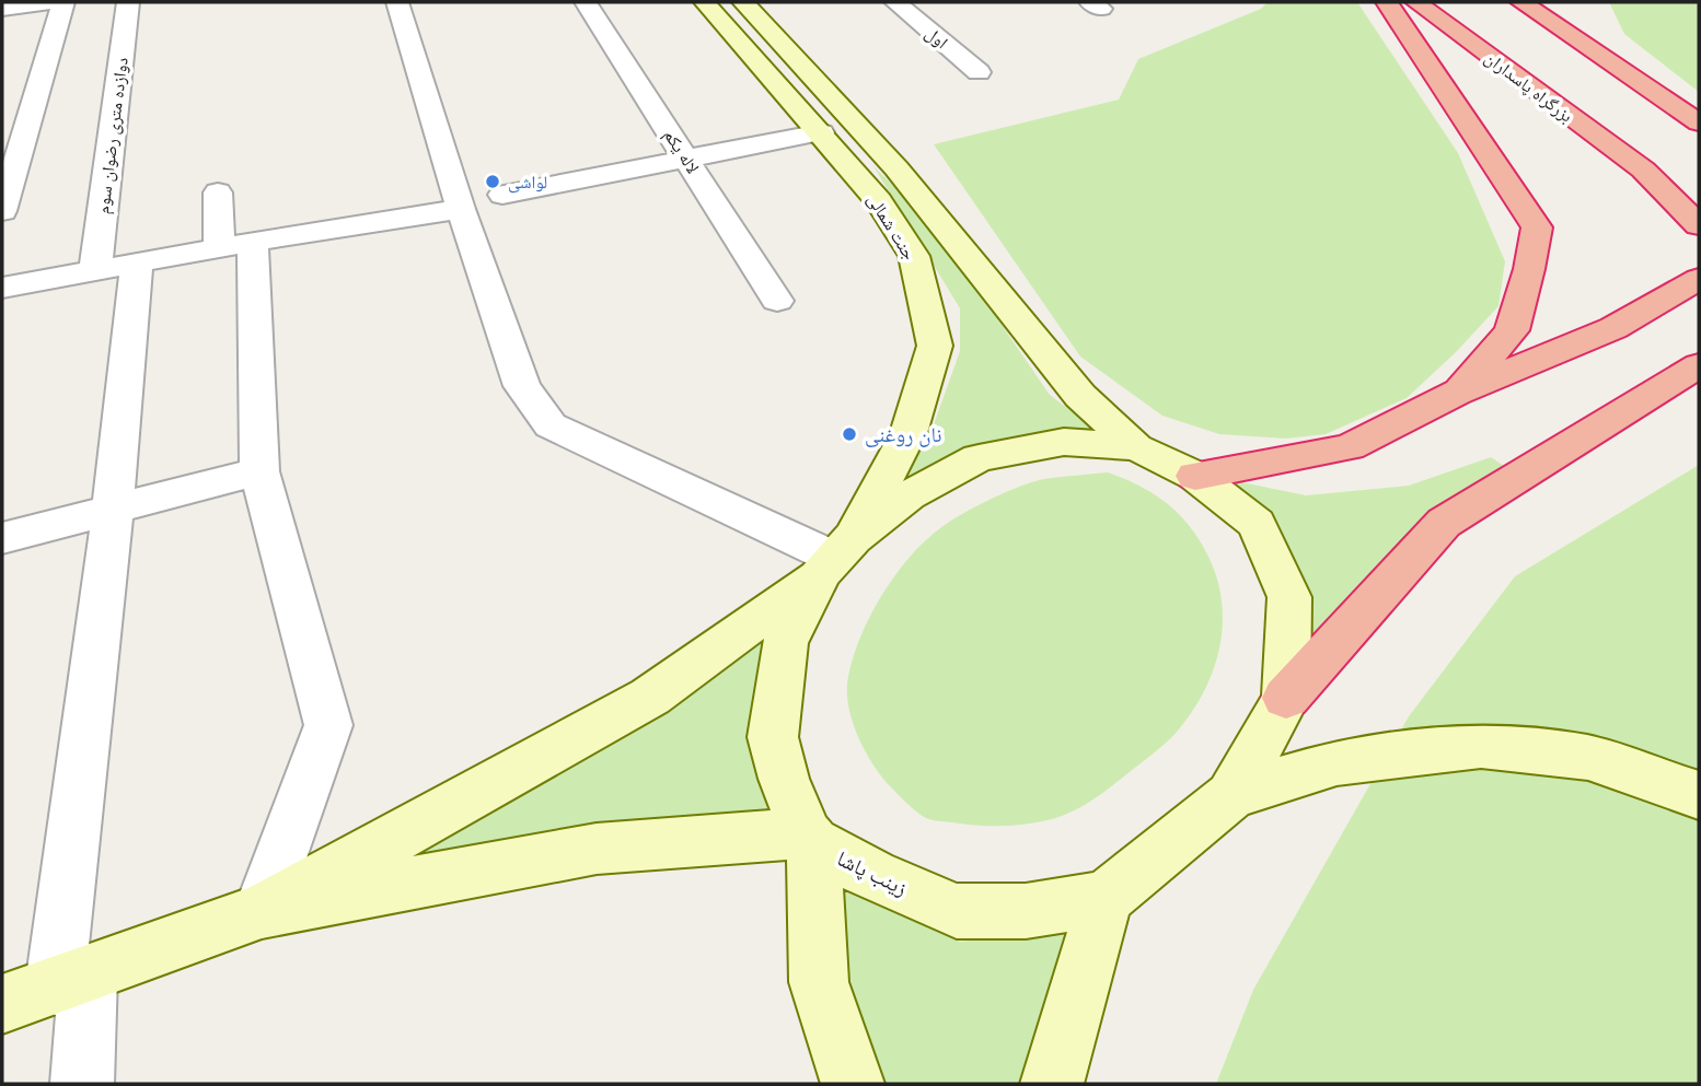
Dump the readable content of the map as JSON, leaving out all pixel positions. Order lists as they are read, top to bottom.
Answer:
{
  "streets": {
    "highway": ["بزرگراه پاسداران"],
    "main road": ["جنت شمالی", "زینب پاشا"],
    "street": ["اول", "دوازده متری رضوان سوم", "لاله یکم"]
  },
  "crossings": [
    ["جنت شمالی", "زینب پاشا"]
  ],
  "places": ["لواشی", "نان روغنی"]
}
